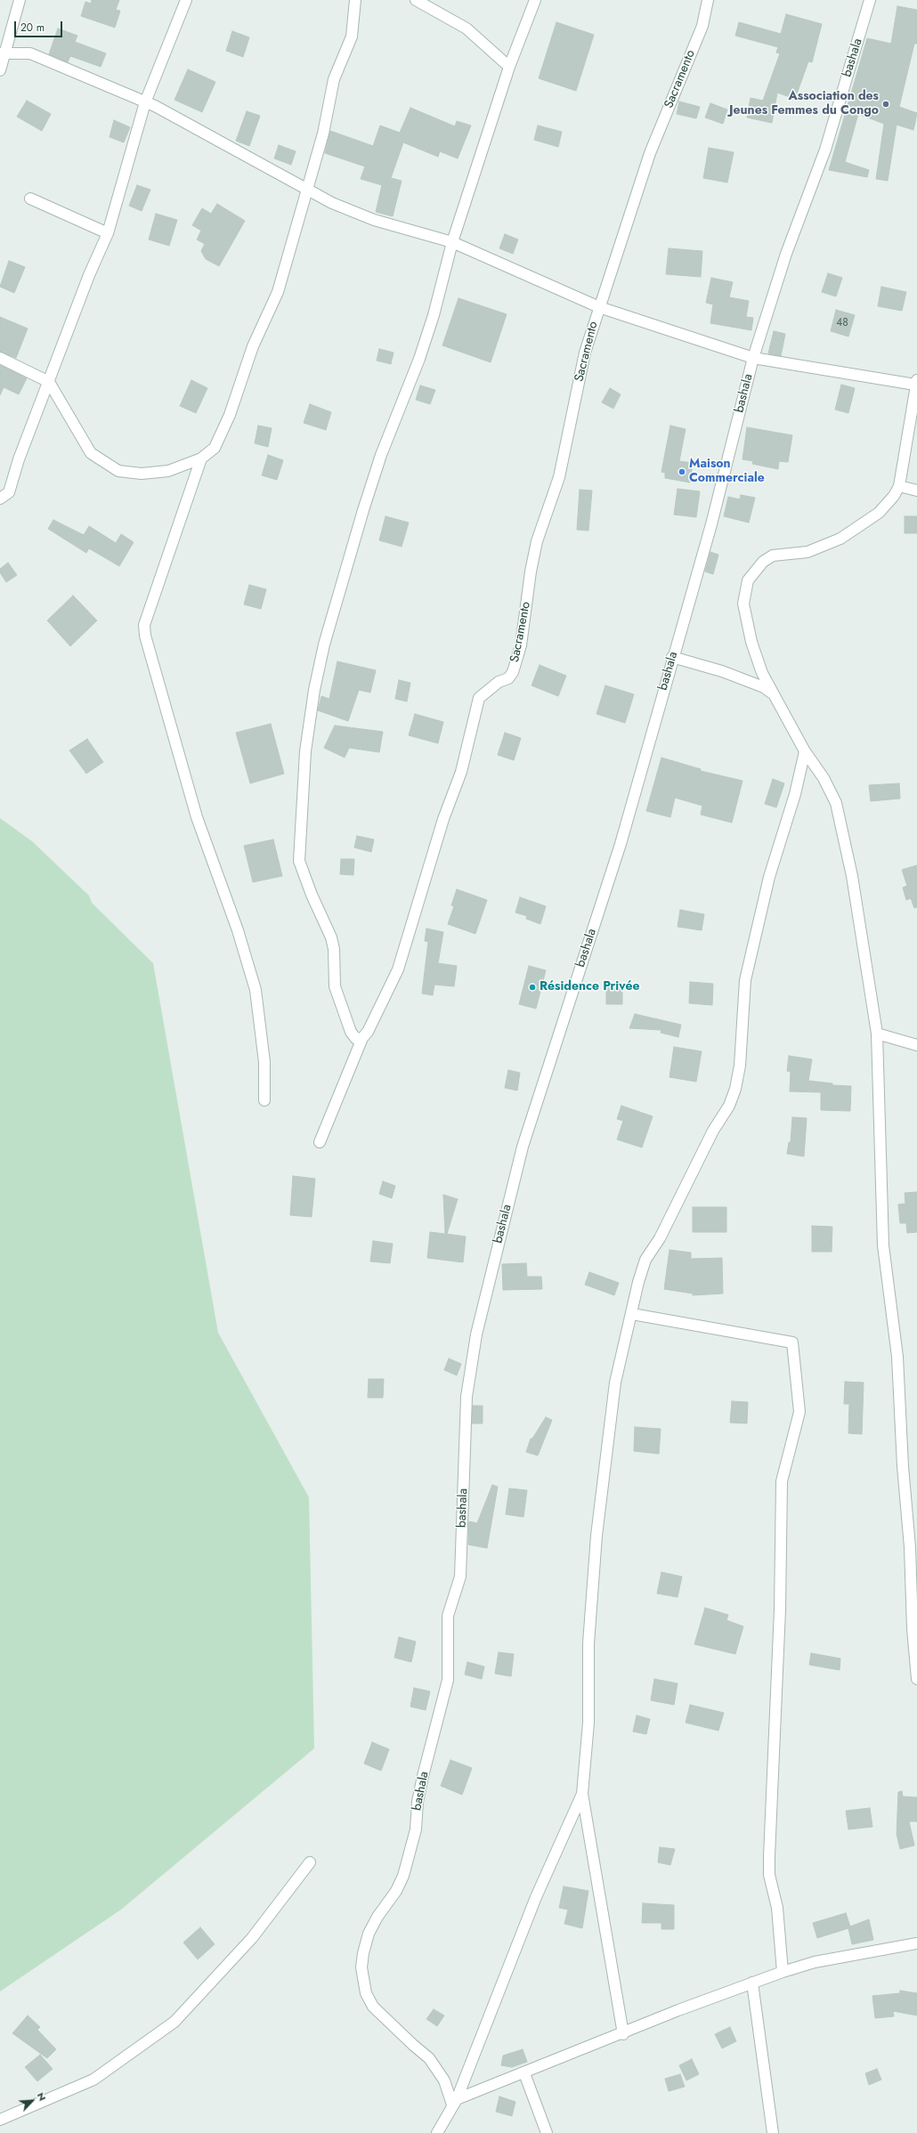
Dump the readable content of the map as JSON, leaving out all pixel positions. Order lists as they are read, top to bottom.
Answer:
{
  "streets": {
    "street": ["bashala", "Sacramento"]
  },
  "places": ["Association des Jeunes Femmes du Congo", "Maison Commerciale", "Résidence Privée"],
  "house_numbers": ["48"],
  "scale_bar": "20 m",
  "north": "top right"
}
